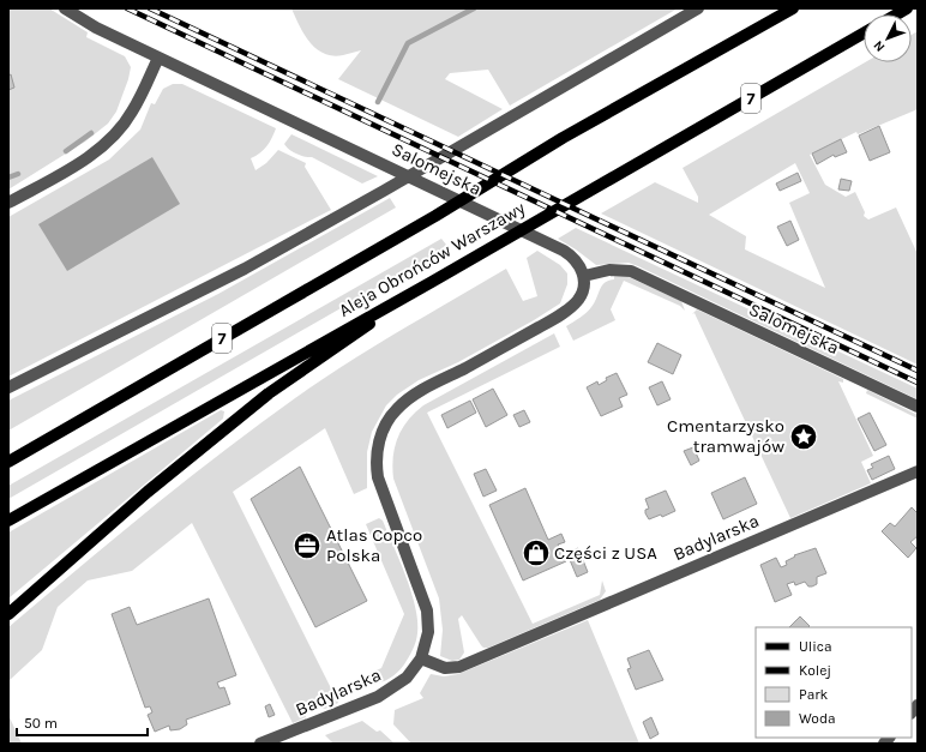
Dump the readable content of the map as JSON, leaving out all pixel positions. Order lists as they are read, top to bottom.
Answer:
{
  "streets": {
    "main road": ["7", "Aleja Obrońców Warszawy"],
    "street": ["Salomejska", "Badylarska"]
  },
  "crossings": [
    ["Salomejska", "Badylarska"]
  ],
  "places": {
    "place": ["Cmentarzysko tramwajów"],
    "office": ["Atlas Copco Polska"],
    "shop": ["Części z USA"]
  },
  "legend": [
    "Ulica",
    "Kolej",
    "Park",
    "Woda"
  ],
  "scale_bar": "50 m",
  "north": "bottom left"
}
